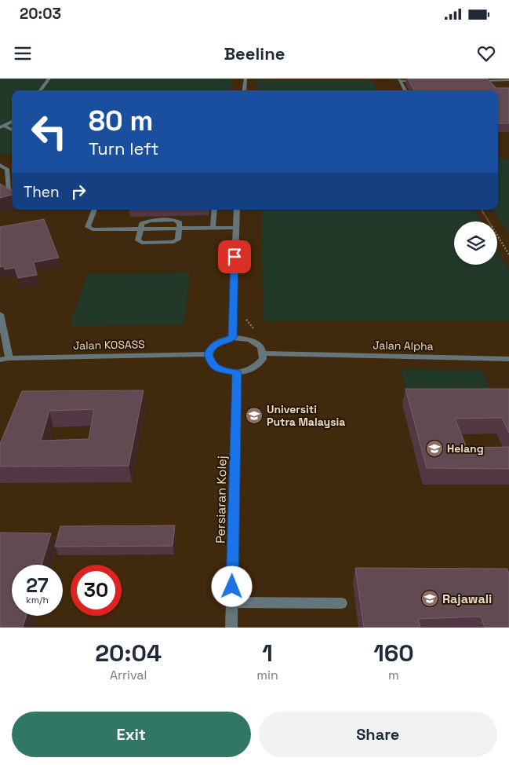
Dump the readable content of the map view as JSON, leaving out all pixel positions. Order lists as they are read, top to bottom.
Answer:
{
  "streets": {
    "street": ["Jalan KOSASS", "Jalan Alpha", "Persiaran Kolej"]
  },
  "crossings": [
    ["Jalan KOSASS", "Jalan Alpha"],
    ["Jalan KOSASS", "Persiaran Kolej"],
    ["Jalan Alpha", "Persiaran Kolej"]
  ],
  "places": {
    "school or university": ["Universiti Putra Malaysia", "Helang", "Rajawali"]
  },
  "page": {
    "status": "20:03",
    "header": "Beeline",
    "turn": ["80 m", "Turn left"],
    "then": "Then",
    "speed": "27 km/h",
    "limit": "30",
    "eta": [
      "20:04",
      "Arrival",
      "1",
      "min",
      "160",
      "m"
    ],
    "buttons": ["Exit", "Share"]
  }
}
